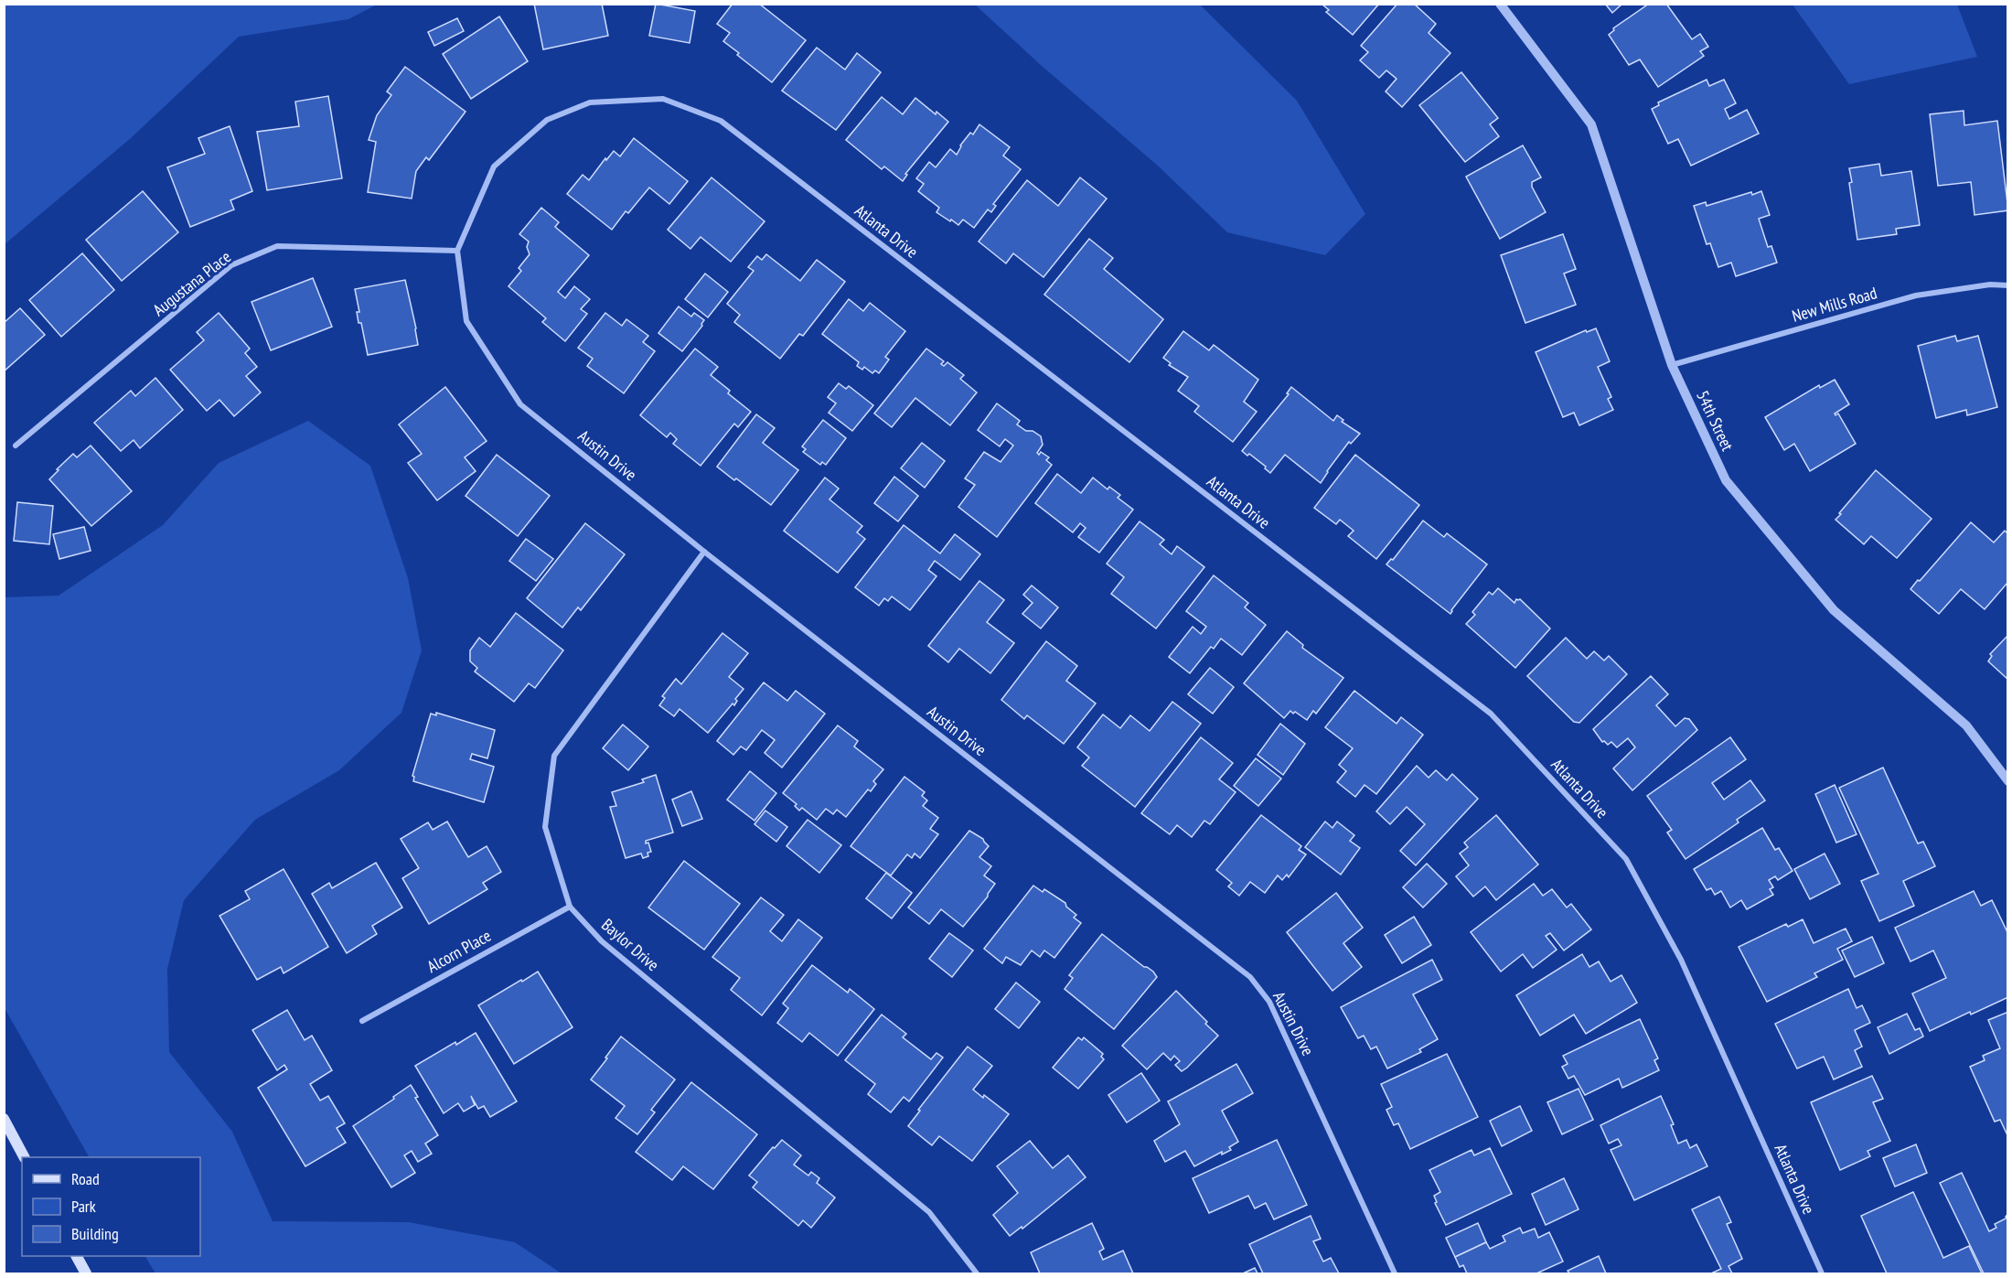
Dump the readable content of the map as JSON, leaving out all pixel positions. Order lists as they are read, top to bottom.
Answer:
{
  "streets": {
    "street": [
      "Atlanta Drive",
      "Augustana Place",
      "New Mills Road",
      "54th Street",
      "Austin Drive",
      "Baylor Drive",
      "Alcorn Place"
    ]
  },
  "crossings": [
    ["Atlanta Drive", "Augustana Place"],
    ["Atlanta Drive", "Austin Drive"],
    ["Augustana Place", "Austin Drive"],
    ["New Mills Road", "54th Street"],
    ["Austin Drive", "Baylor Drive"],
    ["Baylor Drive", "Alcorn Place"]
  ],
  "legend": ["Road", "Park", "Building"]
}
